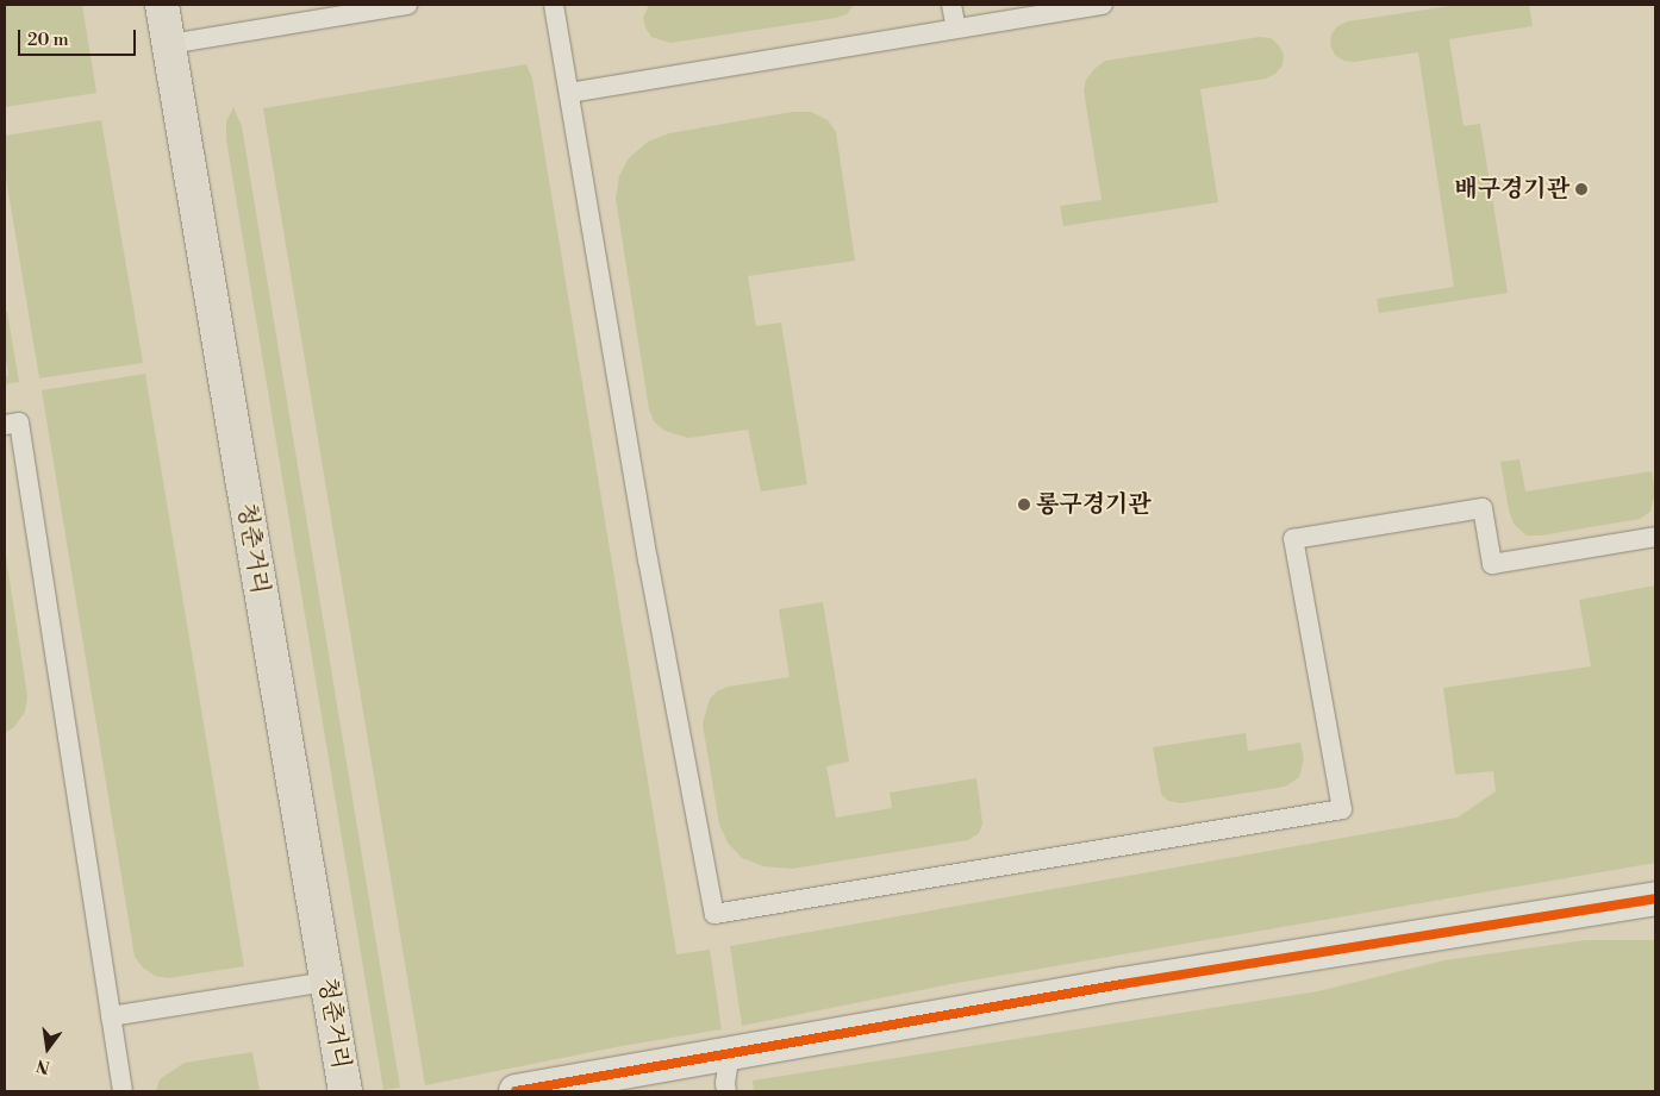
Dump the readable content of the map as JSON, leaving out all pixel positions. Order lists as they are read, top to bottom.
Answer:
{
  "streets": {
    "main road": ["청춘거리"]
  },
  "places": ["배구경기관", "롱구경기관"],
  "scale_bar": "20 m",
  "north": "bottom"
}
